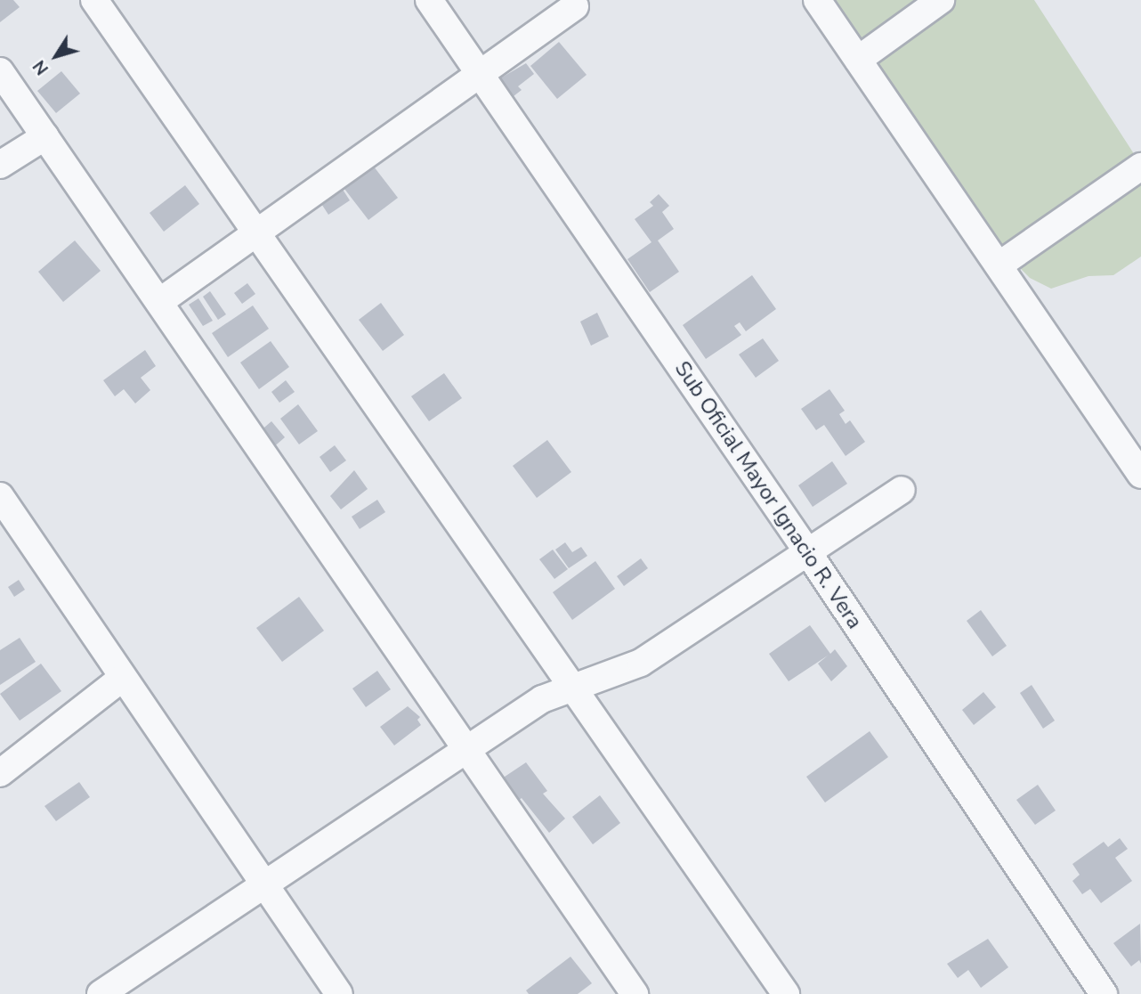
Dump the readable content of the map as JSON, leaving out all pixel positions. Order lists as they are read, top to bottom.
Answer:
{
  "streets": {
    "street": ["Sub Oficial Mayor Ignacio R. Vera"]
  },
  "north": "bottom left"
}
